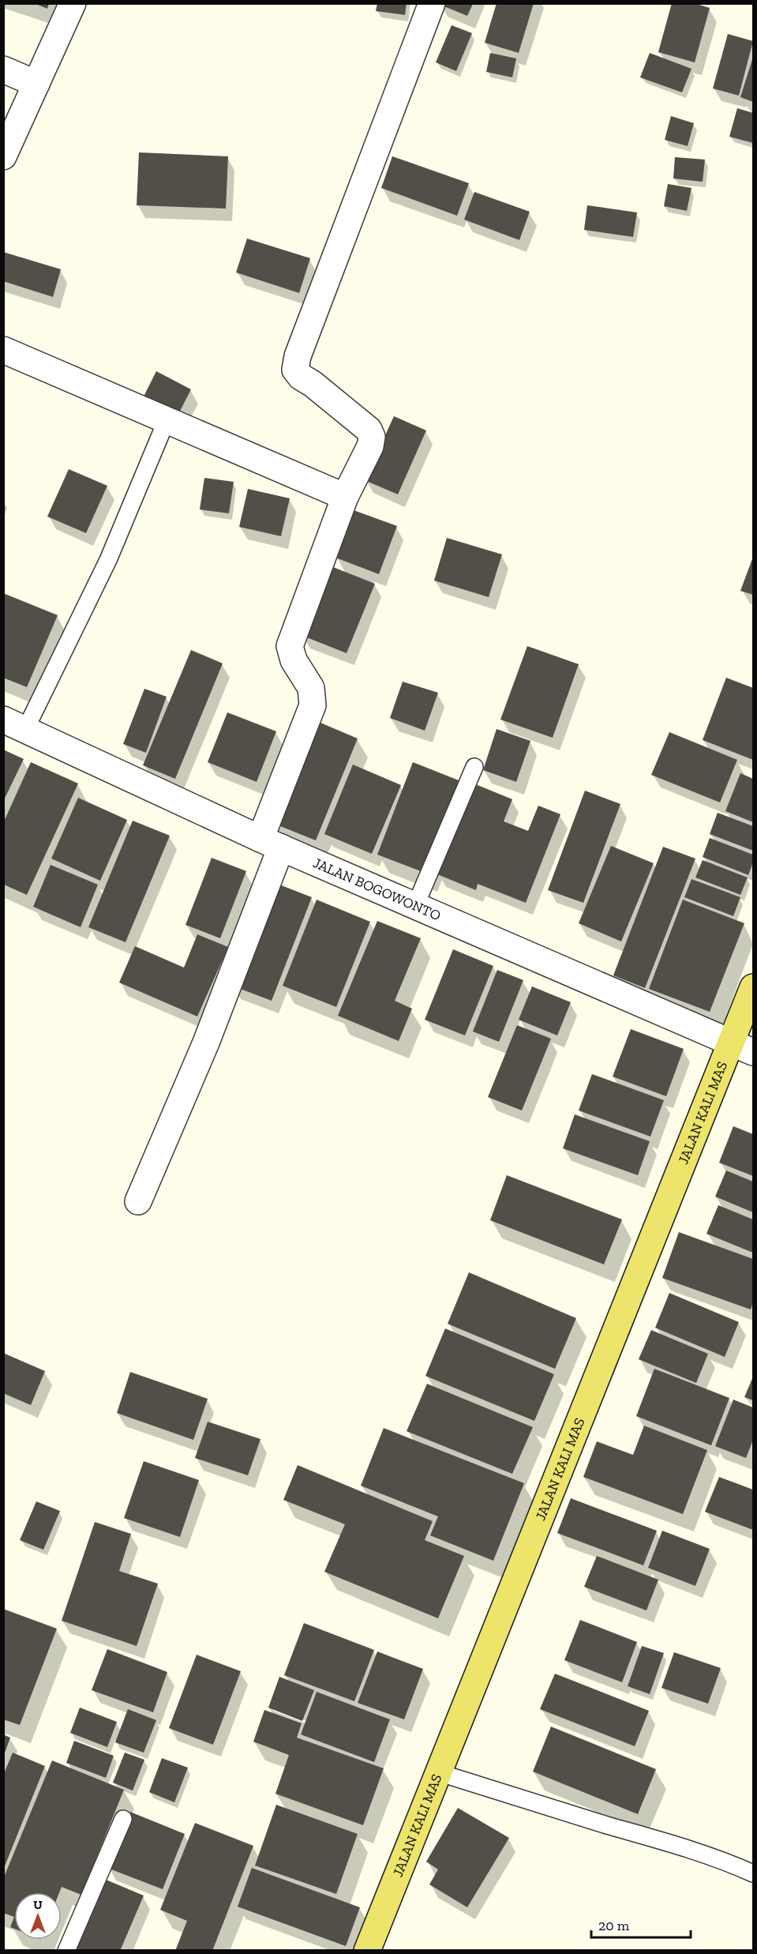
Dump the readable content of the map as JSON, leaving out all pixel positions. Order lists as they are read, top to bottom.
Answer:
{
  "streets": {
    "main road": ["JALAN KALI MAS"],
    "street": ["JALAN BOGOWONTO"]
  },
  "crossings": [
    ["JALAN BOGOWONTO", "JALAN KALI MAS"]
  ],
  "scale_bar": "20 m",
  "north": "top"
}
